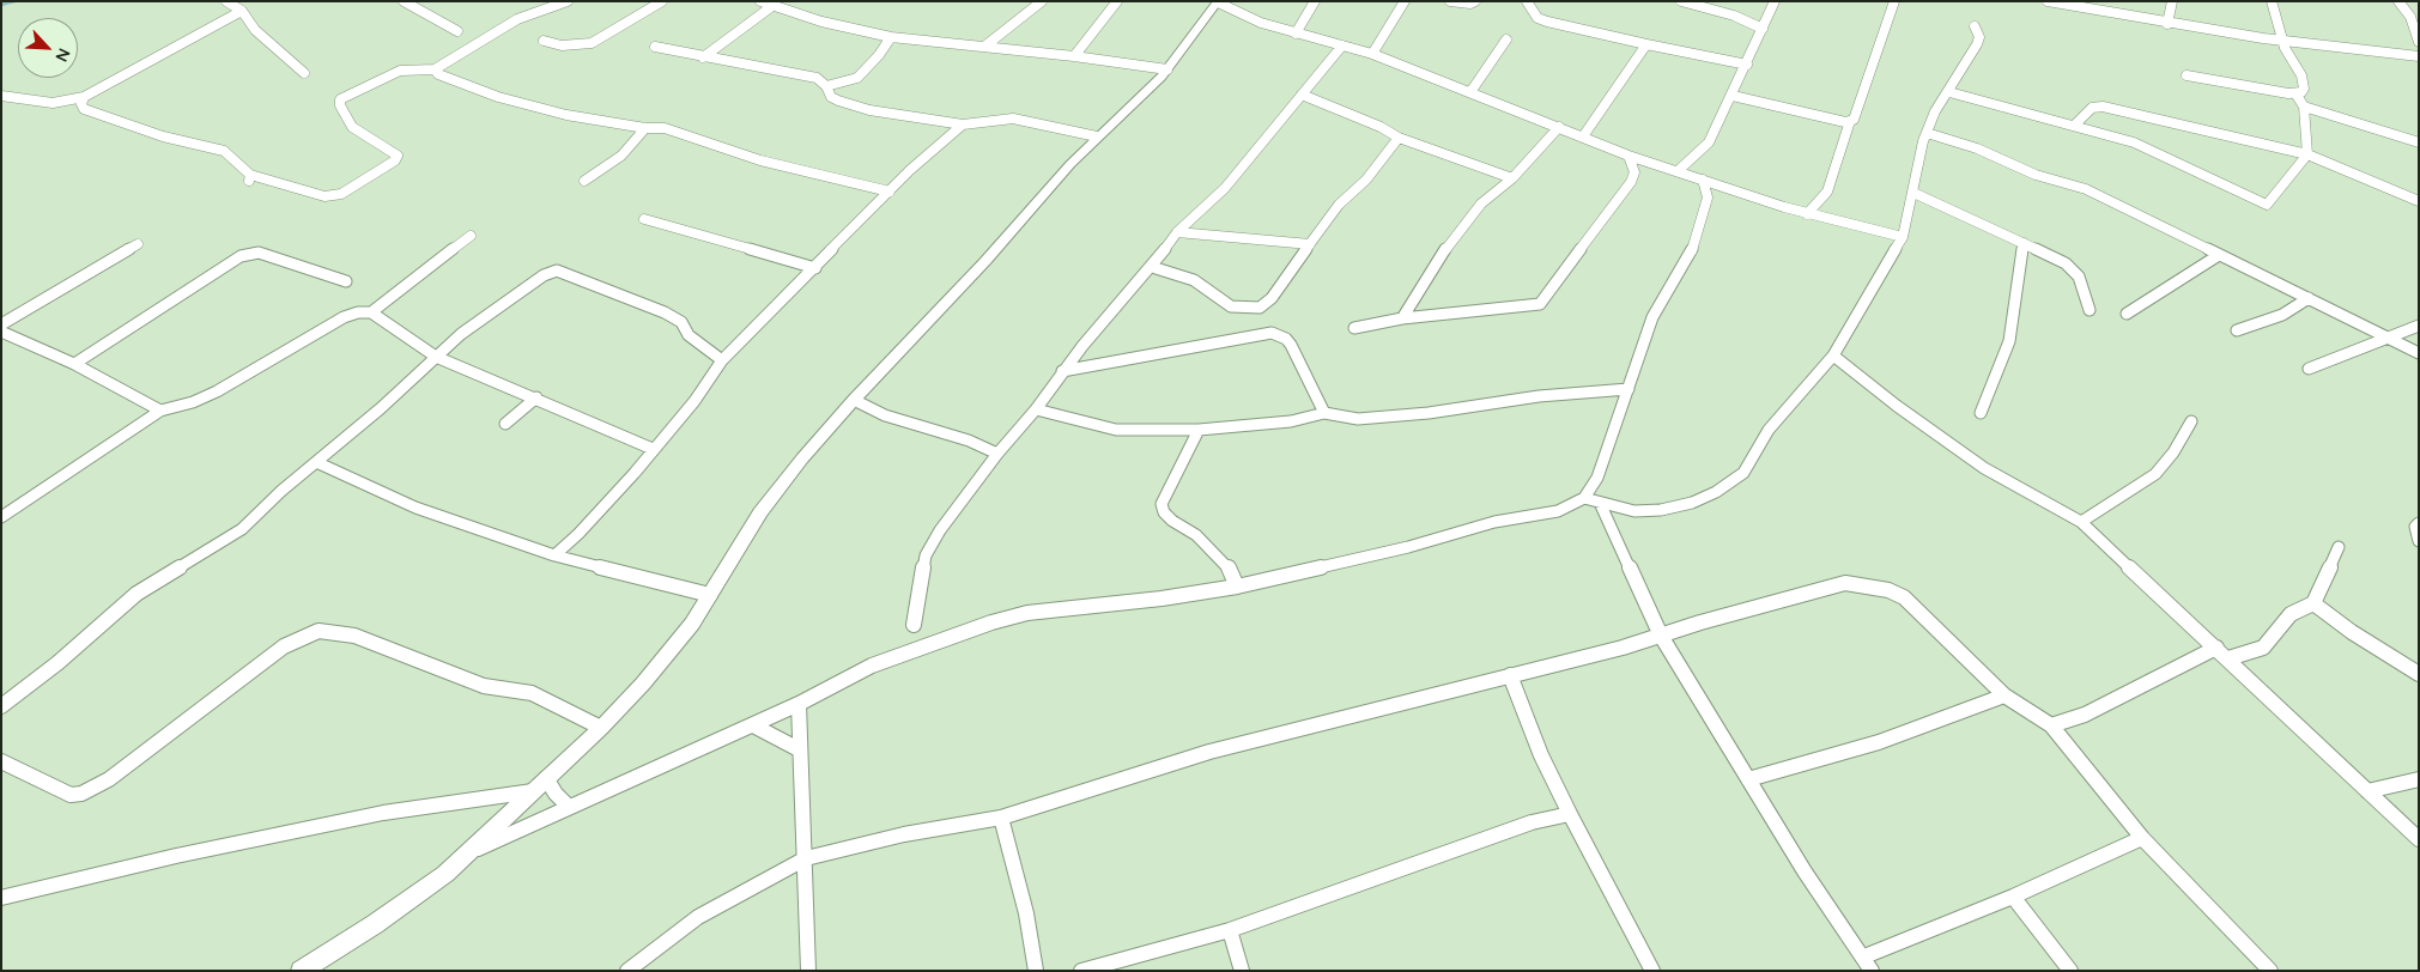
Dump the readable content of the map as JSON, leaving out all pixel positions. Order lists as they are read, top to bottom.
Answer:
{
  "north": "bottom right"
}
